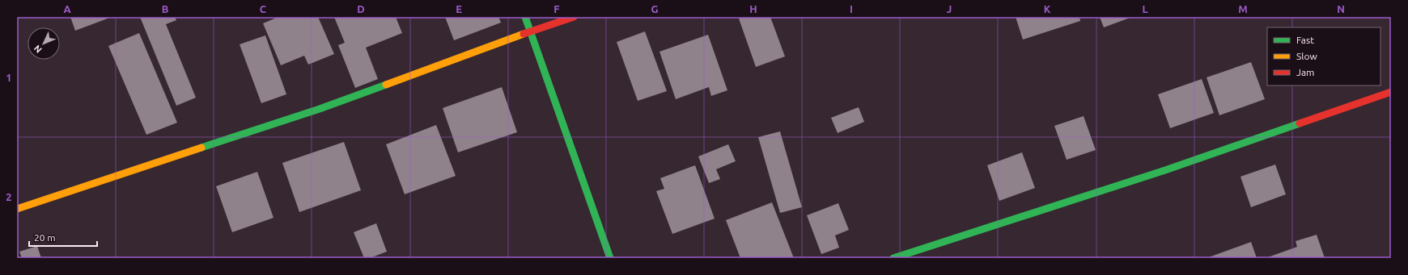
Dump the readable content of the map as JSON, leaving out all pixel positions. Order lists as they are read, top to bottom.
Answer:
{
  "legend": ["Fast", "Slow", "Jam"],
  "scale_bar": "20 m",
  "north": "bottom left",
  "grid": {
    "columns": [
      "A",
      "B",
      "C",
      "D",
      "E",
      "F",
      "G",
      "H",
      "I",
      "J",
      "K",
      "L",
      "M",
      "N"
    ],
    "rows": ["1", "2"]
  }
}
